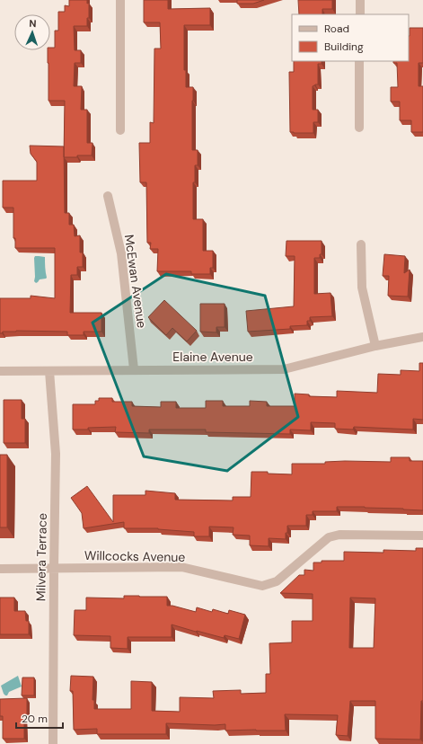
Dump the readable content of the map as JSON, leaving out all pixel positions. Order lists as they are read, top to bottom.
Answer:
{
  "streets": {
    "street": [
      "McEwan Avenue",
      "Elaine Avenue",
      "Willcocks Avenue",
      "Milvera Terrace"
    ]
  },
  "crossings": [
    ["McEwan Avenue", "Elaine Avenue"],
    ["Elaine Avenue", "Milvera Terrace"],
    ["Willcocks Avenue", "Milvera Terrace"]
  ],
  "legend": ["Road", "Building"],
  "scale_bar": "20 m",
  "north": "top"
}
